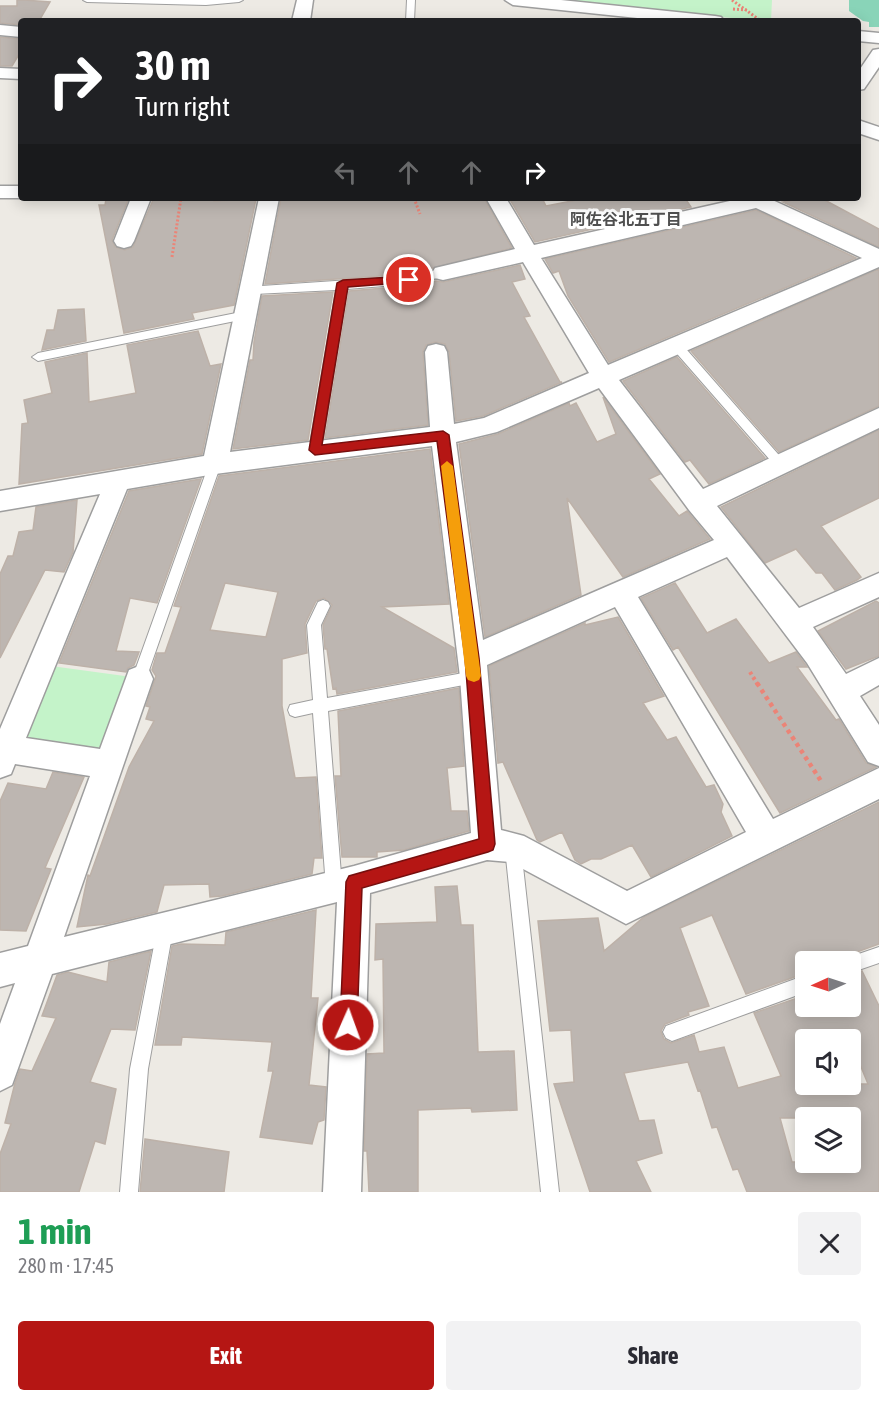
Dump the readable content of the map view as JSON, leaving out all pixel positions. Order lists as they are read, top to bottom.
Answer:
{
  "districts": ["阿佐谷北五丁目"],
  "north": "left",
  "page": {
    "turn": ["30 m", "Turn right"],
    "heading": ["1 min", "280 m · 17:45"],
    "buttons": ["Exit", "Share"]
  }
}
